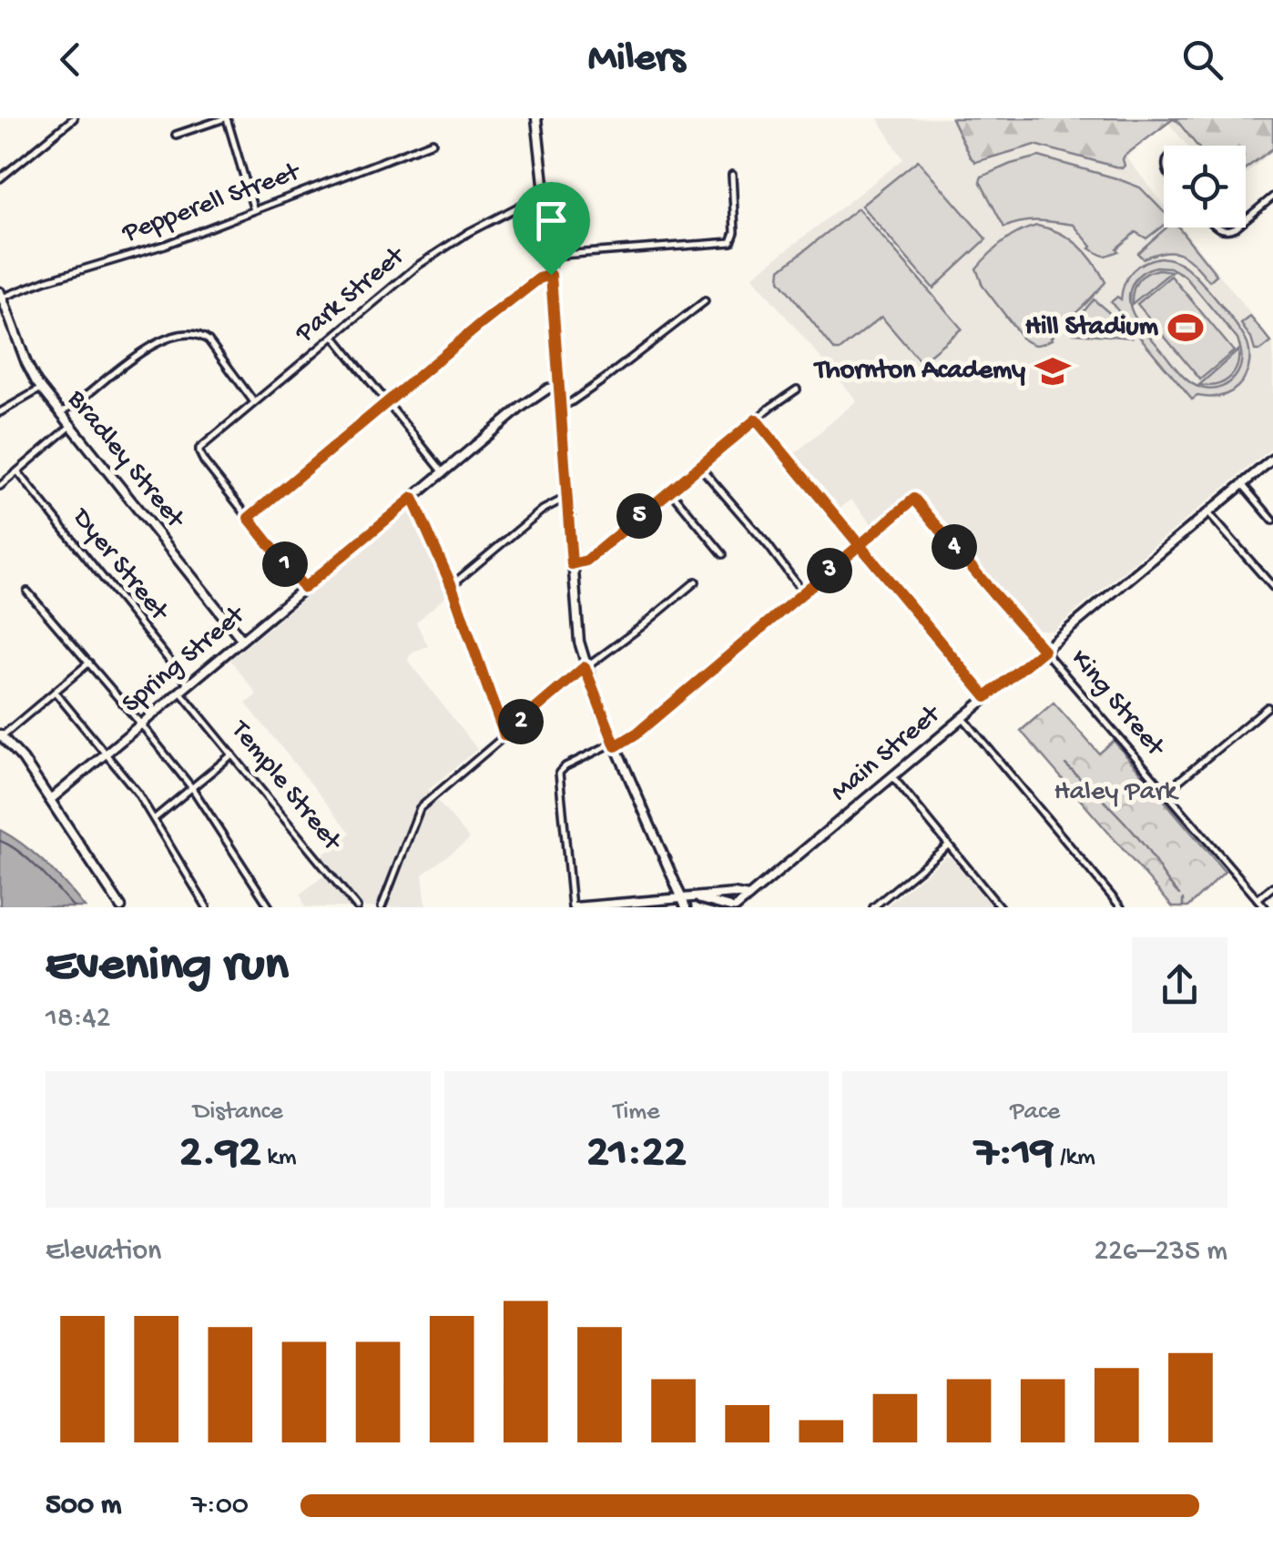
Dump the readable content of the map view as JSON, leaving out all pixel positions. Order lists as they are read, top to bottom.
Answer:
{
  "streets": {
    "main road": ["Bradley Street", "Spring Street", "Main Street"],
    "street": [
      "Pepperell Street",
      "Park Street",
      "Dyer Street",
      "King Street",
      "Temple Street"
    ]
  },
  "crossings": [
    ["Pepperell Street", "Bradley Street"],
    ["Bradley Street", "Spring Street"],
    ["Dyer Street", "Spring Street"],
    ["Spring Street", "Temple Street"],
    ["King Street", "Main Street"]
  ],
  "parks": ["Haley Park"],
  "places": {
    "sports": ["Hill Stadium"],
    "school or university": ["Thornton Academy"]
  },
  "page": {
    "header": "Milers",
    "pins": [
      "5",
      "4",
      "1",
      "3",
      "2"
    ],
    "heading": ["Evening run", "18:42"],
    "stats": [
      ["Distance", "2.92 km"],
      ["Time", "21:22"],
      ["Pace", "7:19 /km"]
    ],
    "chart": ["Elevation", "226–235 m"],
    "list": [
      {
        "name": "500 m",
        "note": "7:00"
      }
    ]
  }
}
